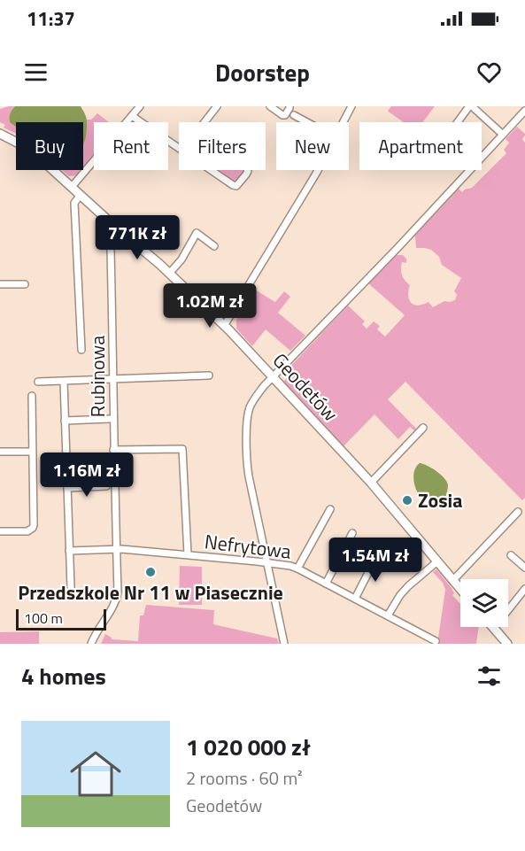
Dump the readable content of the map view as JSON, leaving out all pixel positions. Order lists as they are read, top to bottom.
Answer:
{
  "streets": {
    "street": ["Rubinowa", "Geodetów", "Nefrytowa"]
  },
  "crossings": [
    ["Rubinowa", "Geodetów"],
    ["Rubinowa", "Nefrytowa"]
  ],
  "places": ["Zosia", "Przedszkole Nr 11 w Piasecznie"],
  "scale_bar": "100 m",
  "page": {
    "status": "11:37",
    "header": "Doorstep",
    "chip": [
      "Buy",
      "Rent",
      "Filters",
      "New",
      "Apartment"
    ],
    "price": [
      "771K zł",
      "1.02M zł",
      "1.16M zł",
      "1.54M zł"
    ],
    "scale": "100 m",
    "heading": "4 homes",
    "list": [
      {
        "name": "1 020 000 zł",
        "note": "2 rooms · 60 m² · Geodetów"
      }
    ]
  }
}
